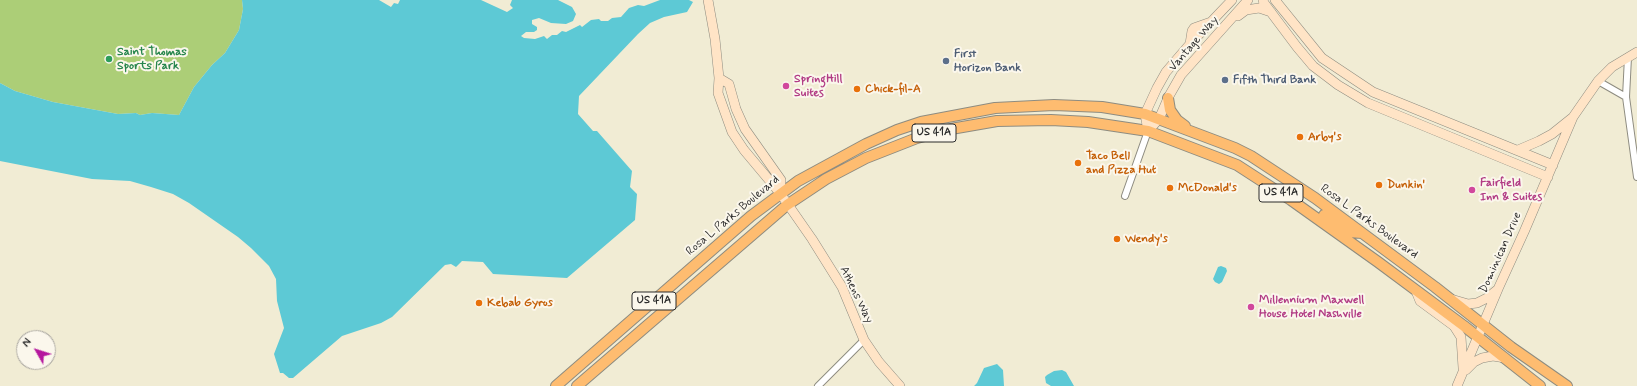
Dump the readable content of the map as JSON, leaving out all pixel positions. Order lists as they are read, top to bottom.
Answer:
{
  "streets": {
    "main road": ["US 41A", "Rosa L Parks Boulevard"],
    "street": ["Vantage Way", "Dominican Drive", "Athens Way"]
  },
  "crossings": [
    ["Vantage Way", "US 41A"],
    ["Vantage Way", "Rosa L Parks Boulevard"],
    ["US 41A", "Dominican Drive"],
    ["US 41A", "Athens Way"],
    ["Rosa L Parks Boulevard", "Dominican Drive"],
    ["Rosa L Parks Boulevard", "Athens Way"]
  ],
  "places": [
    "Saint Thomas Sports Park",
    "First Horizon Bank",
    "Fifth Third Bank",
    "SpringHill Suites",
    "Chick-fil-A",
    "Arby's",
    "Taco Bell and Pizza Hut",
    "Dunkin'",
    "McDonald's",
    "Fairfield Inn & Suites",
    "Wendy's",
    "Kebab Gyros",
    "Millennium Maxwell House Hotel Nashville"
  ],
  "north": "top left"
}
